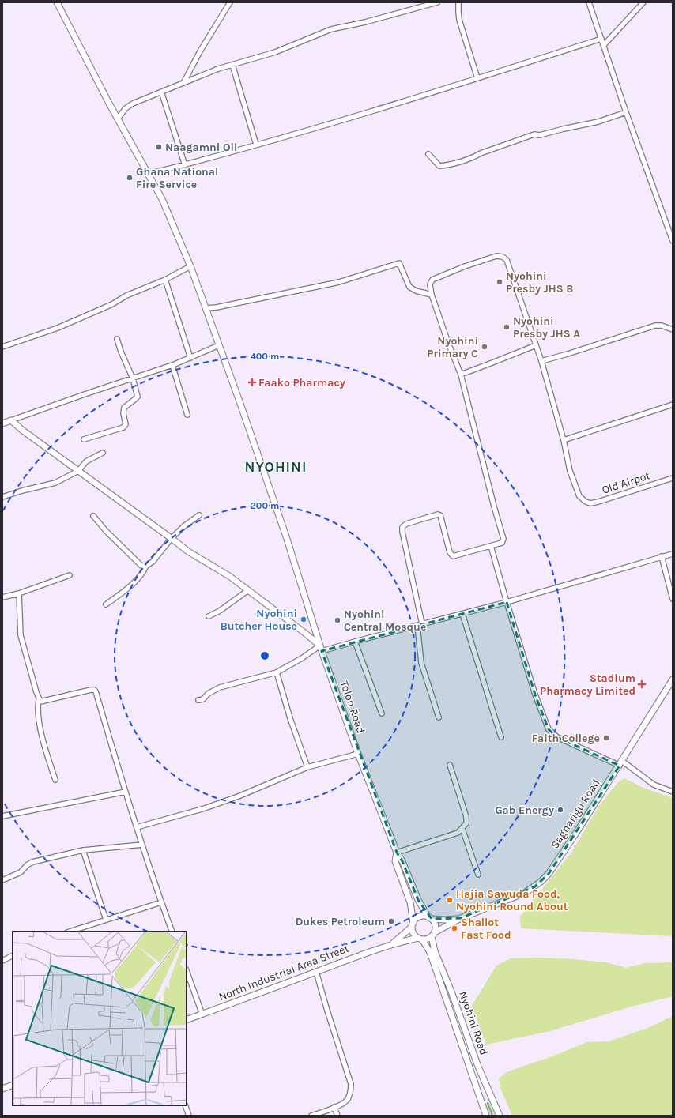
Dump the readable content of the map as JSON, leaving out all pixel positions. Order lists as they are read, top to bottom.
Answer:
{
  "streets": {
    "main road": [
      "Tolon Road",
      "Sagnarigu Road",
      "North Industrial Area Street",
      "Nyohini Road"
    ],
    "street": ["Old Airpot"]
  },
  "crossings": [
    ["Sagnarigu Road", "North Industrial Area Street"],
    ["Sagnarigu Road", "Nyohini Road"],
    ["North Industrial Area Street", "Nyohini Road"]
  ],
  "districts": ["NYOHINI"],
  "places": {
    "other": [
      "Naagamni Oil",
      "Ghana National Fire Service",
      "Nyohini Presby JHS B",
      "Nyohini Presby JHS A",
      "Nyohini Primary C",
      "Nyohini Butcher House",
      "Nyohini Central Mosque",
      "Faith College",
      "Gab Energy",
      "Hajia Sawuda Food, Nyohini Round About",
      "Dukes Petroleum",
      "Shallot Fast Food"
    ],
    "health": ["Faako Pharmacy", "Stadium Pharmacy Limited"]
  },
  "rings": ["400 m", "200 m"]
}
